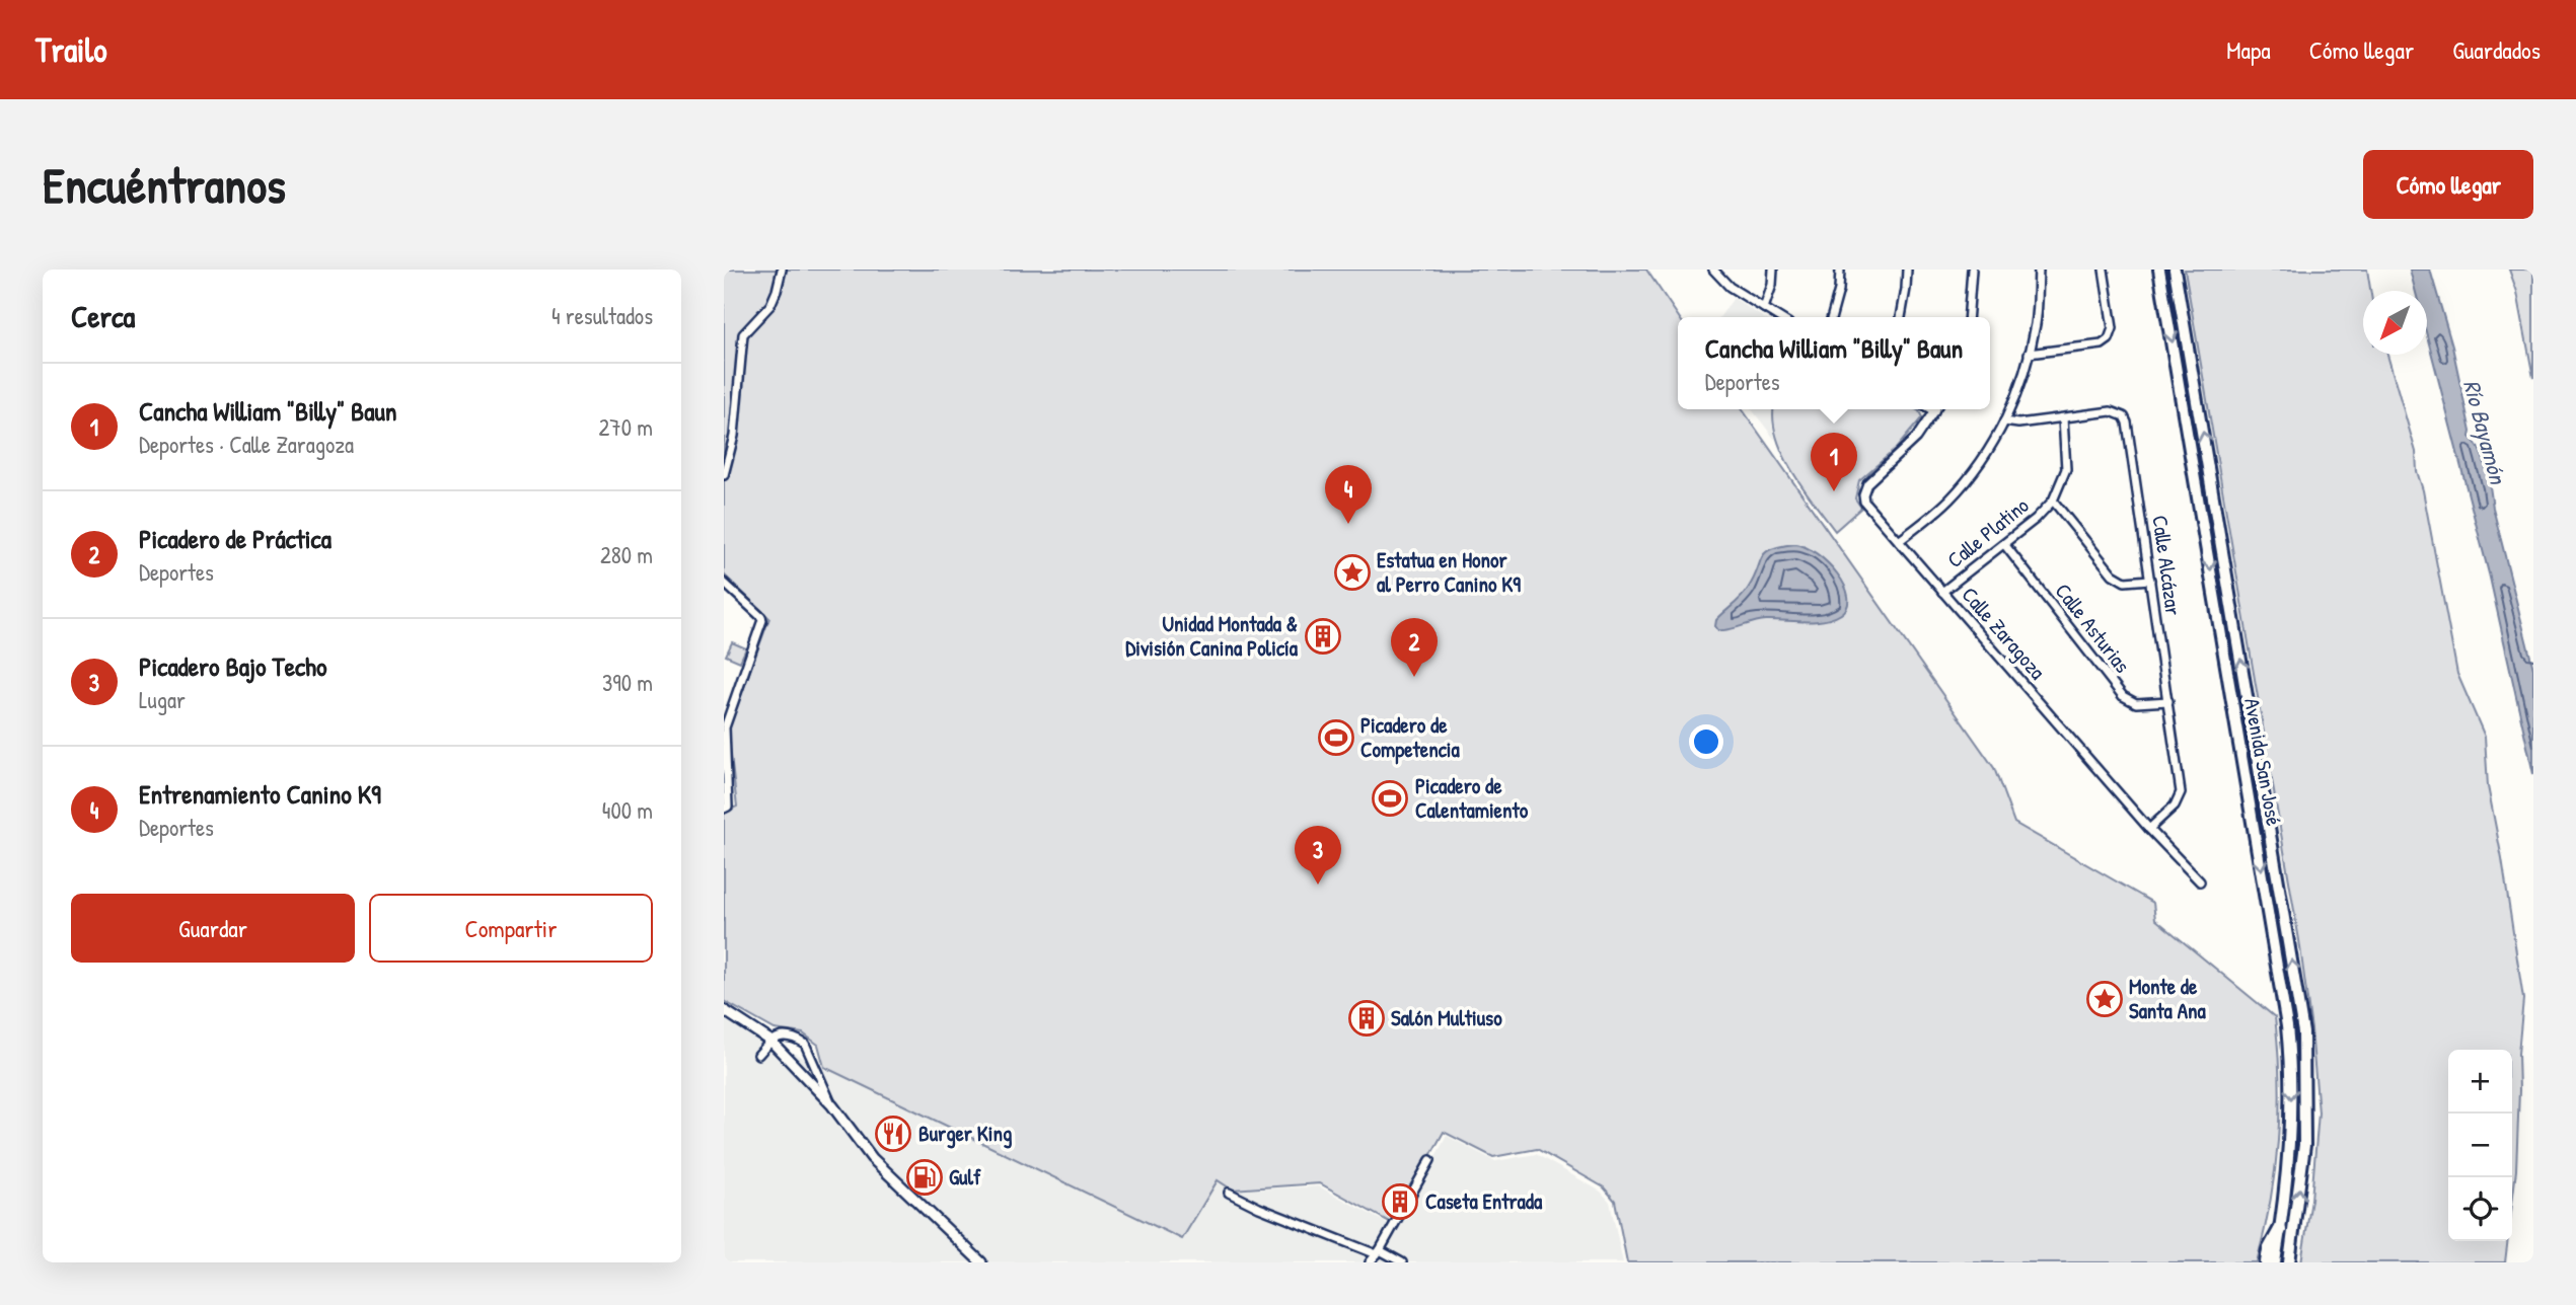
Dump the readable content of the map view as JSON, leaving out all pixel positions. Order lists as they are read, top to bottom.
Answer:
{
  "streets": {
    "main road": ["Avenida San José"],
    "street": [
      "Calle Platino",
      "Calle Alcázar",
      "Calle Asturias",
      "Calle Zaragoza"
    ]
  },
  "crossings": [
    ["Calle Platino", "Calle Alcázar"],
    ["Calle Platino", "Calle Asturias"],
    ["Calle Platino", "Calle Zaragoza"],
    ["Calle Alcázar", "Calle Asturias"],
    ["Calle Alcázar", "Calle Zaragoza"]
  ],
  "water": ["Río Bayamón"],
  "places": {
    "place": ["Estatua en Honor al Perro Canino K9", "Monte de Santa Ana"],
    "building": ["Unidad Montada & División Canina Policía", "Salón Multiuso", "Caseta Entrada"],
    "sports": ["Picadero de Competencia", "Picadero de Calentamiento"],
    "restaurant": ["Burger King"],
    "fuel station": ["Gulf"]
  },
  "north": "bottom left",
  "page": {
    "header": "Trailo",
    "nav": ["Mapa", "Cómo llegar", "Guardados"],
    "buttons": [
      "Cómo llegar",
      ["Guardar", "Compartir"]
    ],
    "title": "Encuéntranos",
    "heading": ["Cerca", "4 resultados"],
    "popup": ["Cancha William \"Billy\" Baun", "Deportes"],
    "list": [
      {
        "mark": "1",
        "name": "Cancha William \"Billy\" Baun",
        "note": "Deportes · Calle Zaragoza",
        "value": "270 m"
      },
      {
        "mark": "2",
        "name": "Picadero de Práctica",
        "note": "Deportes",
        "value": "280 m"
      },
      {
        "mark": "3",
        "name": "Picadero Bajo Techo",
        "note": "Lugar",
        "value": "390 m"
      },
      {
        "mark": "4",
        "name": "Entrenamiento Canino K9",
        "note": "Deportes",
        "value": "400 m"
      }
    ],
    "pins": [
      "1",
      "4",
      "2",
      "3"
    ],
    "map_buttons": ["+", "−"]
  }
}
